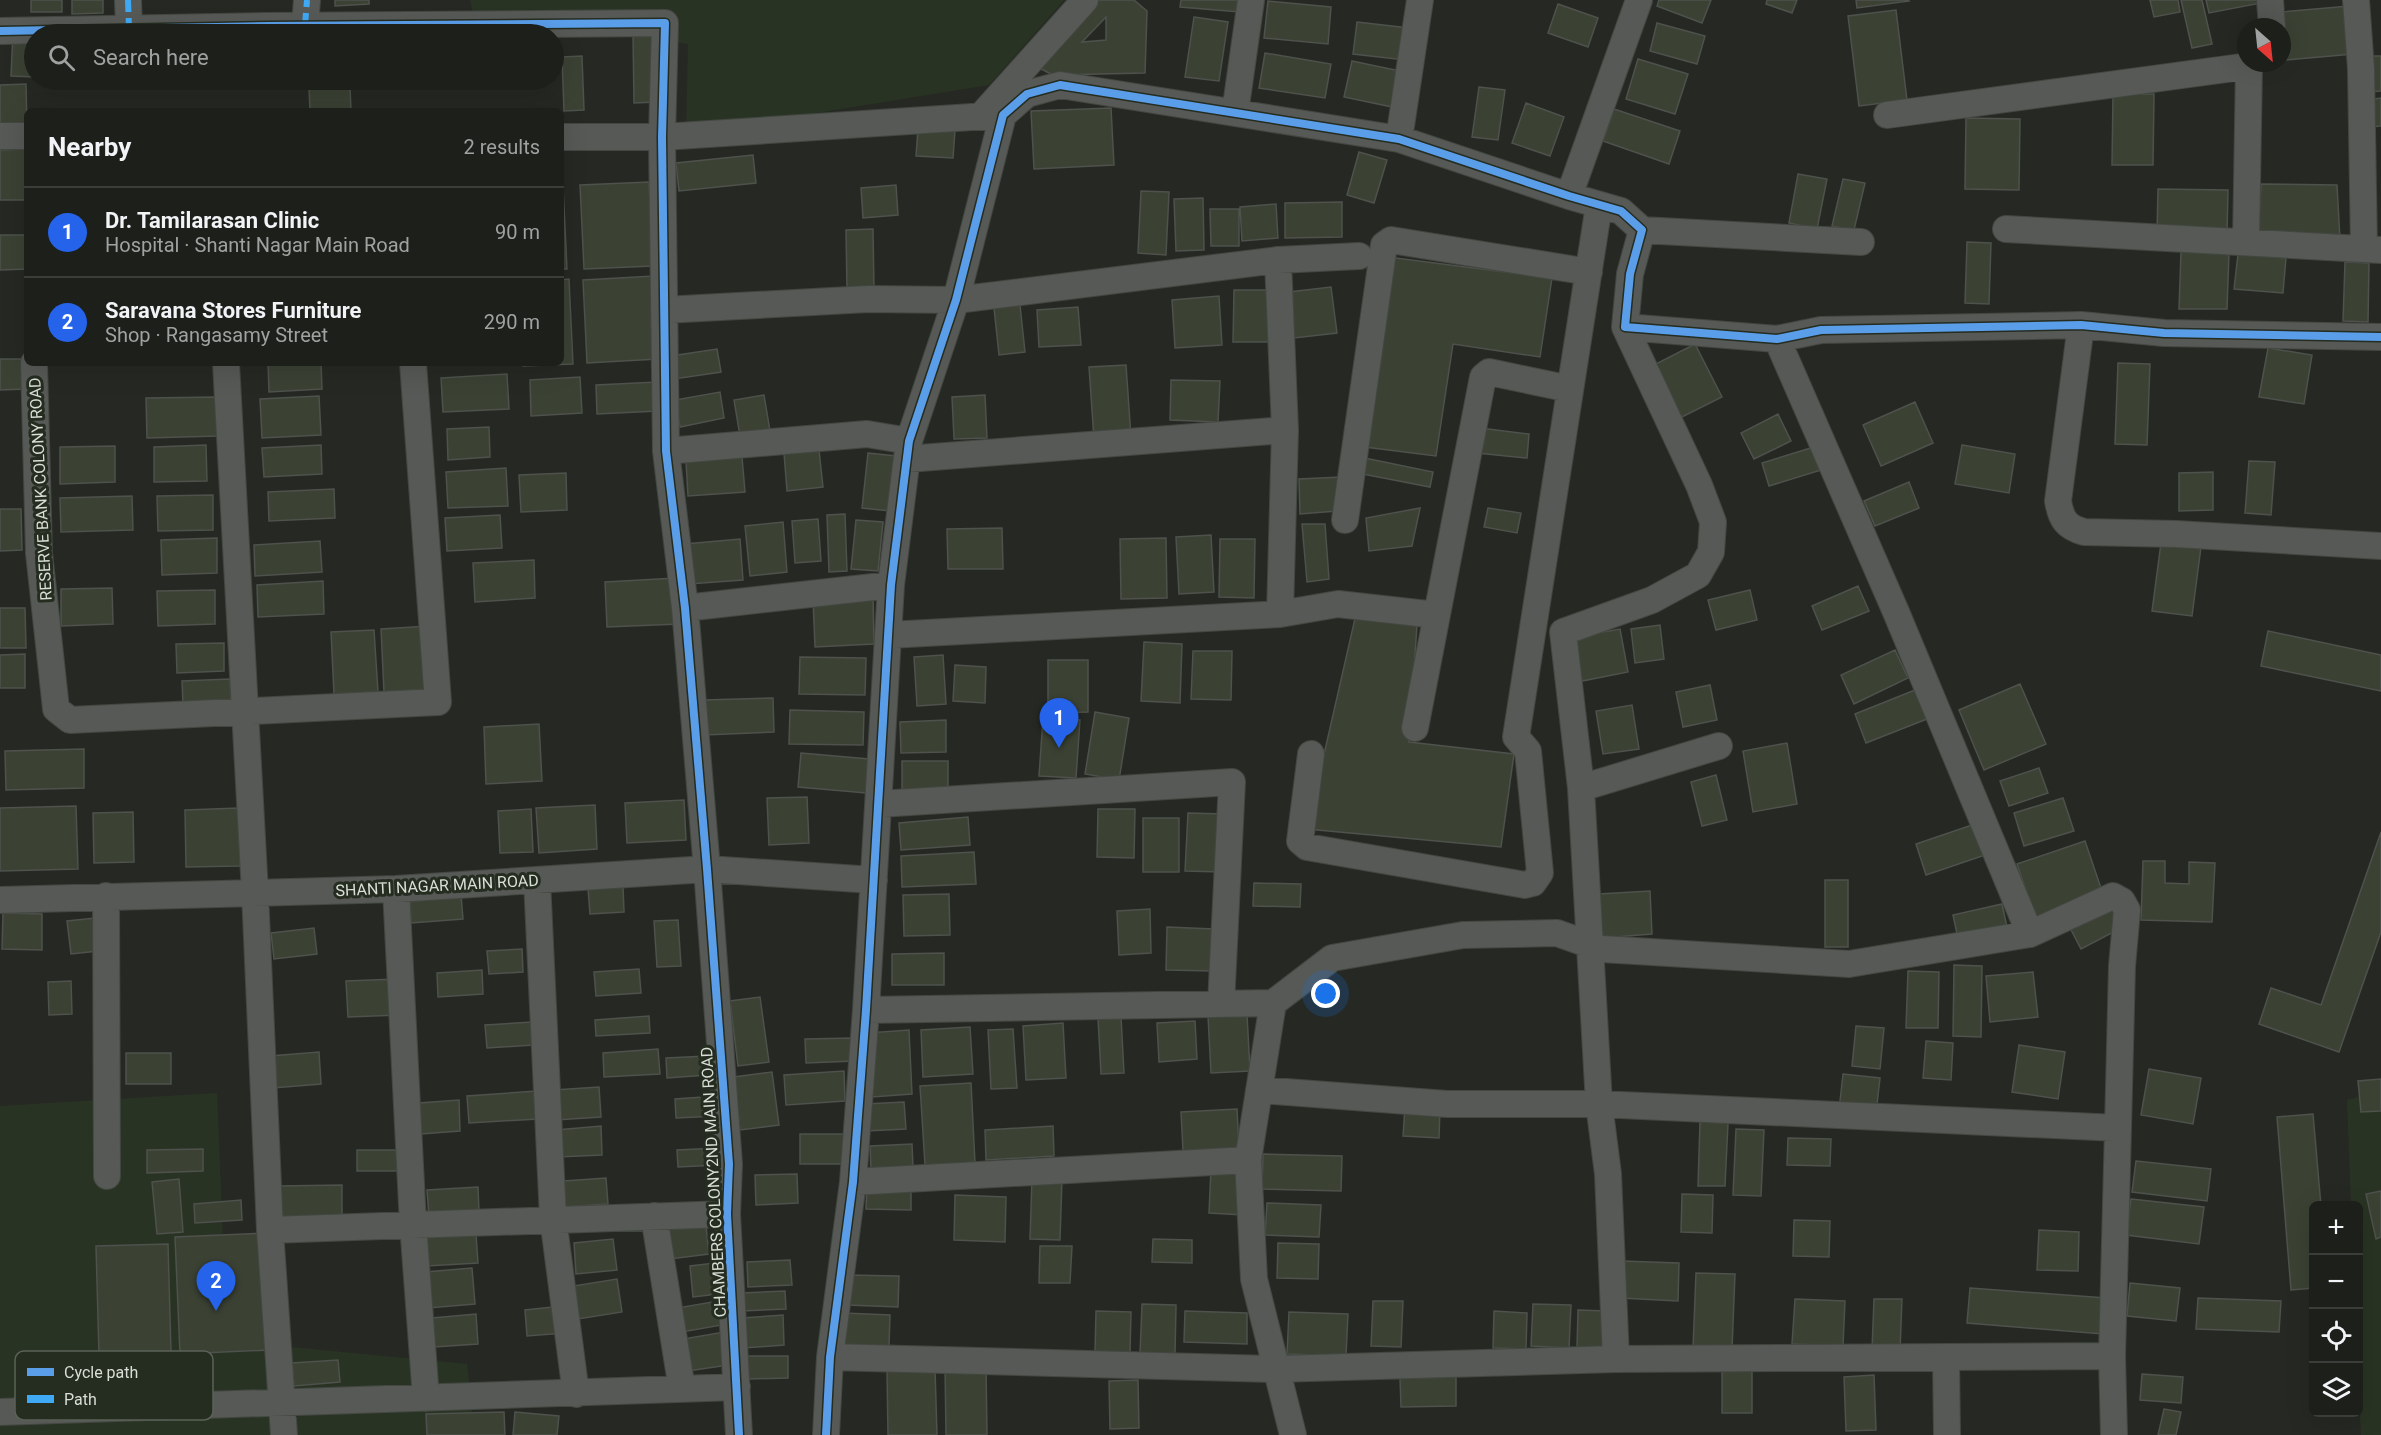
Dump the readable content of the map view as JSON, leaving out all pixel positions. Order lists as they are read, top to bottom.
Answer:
{
  "streets": {
    "street": ["RESERVE BANK COLONY ROAD", "SHANTI NAGAR MAIN ROAD", "CHAMBERS COLONY2ND MAIN ROAD"]
  },
  "crossings": [
    ["SHANTI NAGAR MAIN ROAD", "CHAMBERS COLONY2ND MAIN ROAD"]
  ],
  "legend": ["Cycle path", "Path"],
  "north": "bottom right",
  "page": {
    "search": "Search here",
    "heading": ["Nearby", "2 results"],
    "list": [
      {
        "mark": "1",
        "name": "Dr. Tamilarasan Clinic",
        "note": "Hospital · Shanti Nagar Main Road",
        "value": "90 m"
      },
      {
        "mark": "2",
        "name": "Saravana Stores Furniture",
        "note": "Shop · Rangasamy Street",
        "value": "290 m"
      }
    ],
    "pins": ["1", "2"],
    "map_buttons": ["+", "−"]
  }
}
